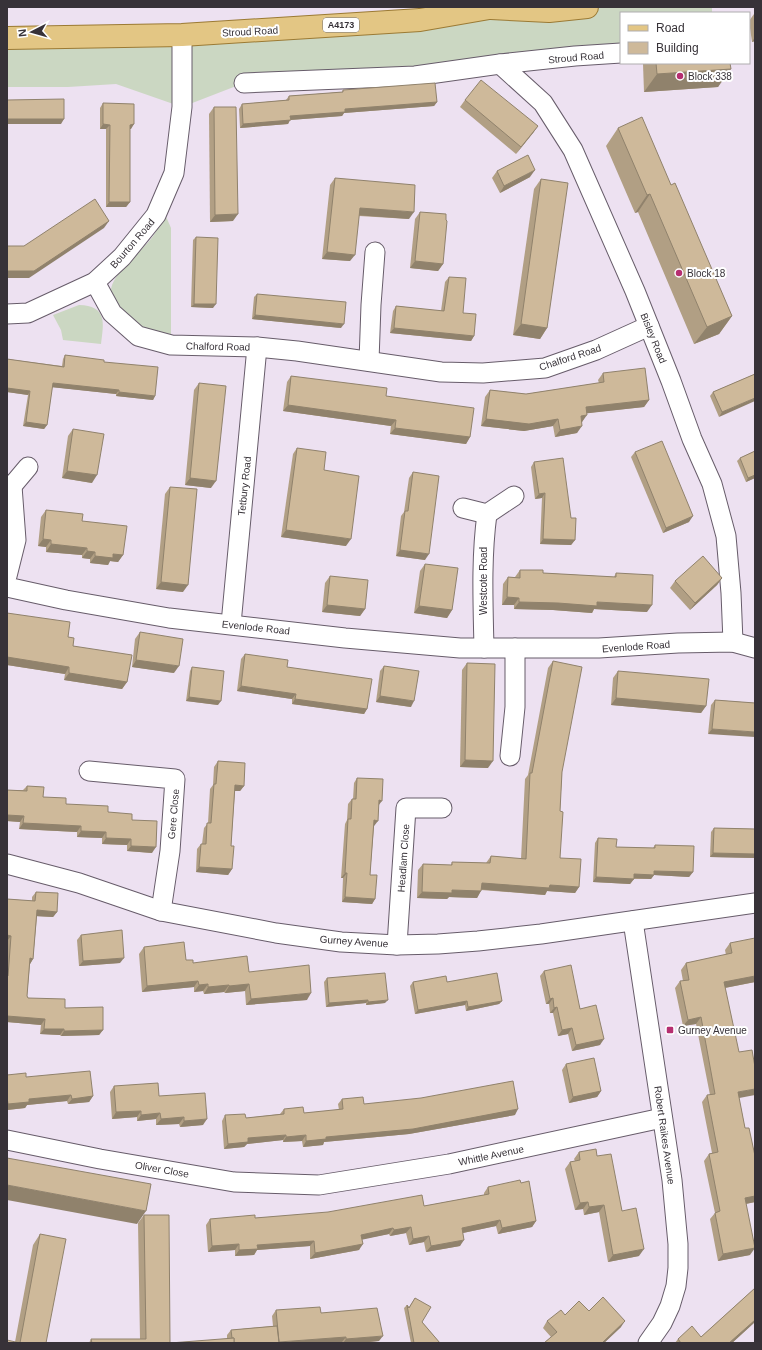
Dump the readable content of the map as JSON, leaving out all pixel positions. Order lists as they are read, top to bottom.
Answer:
{
  "streets": {
    "main road": ["A4173", "Stroud Road"],
    "street": [
      "Bourton Road",
      "Bisley Road",
      "Chalford Road",
      "Tetbury Road",
      "Westcote Road",
      "Evenlode Road",
      "Gere Close",
      "Headlam Close",
      "Gurney Avenue",
      "Robert Raikes Avenue",
      "Whittle Avenue",
      "Oliver Close"
    ]
  },
  "crossings": [
    ["Stroud Road", "Bourton Road"],
    ["Stroud Road", "Bisley Road"],
    ["Bourton Road", "Chalford Road"],
    ["Bisley Road", "Chalford Road"],
    ["Bisley Road", "Evenlode Road"],
    ["Chalford Road", "Tetbury Road"],
    ["Tetbury Road", "Evenlode Road"],
    ["Westcote Road", "Evenlode Road"],
    ["Gere Close", "Gurney Avenue"],
    ["Headlam Close", "Gurney Avenue"],
    ["Gurney Avenue", "Robert Raikes Avenue"],
    ["Robert Raikes Avenue", "Whittle Avenue"],
    ["Whittle Avenue", "Oliver Close"]
  ],
  "places": {
    "other": ["Block 338", "Block 18"],
    "transit": ["Gurney Avenue"]
  },
  "legend": ["Road", "Building"],
  "north": "left"
}
